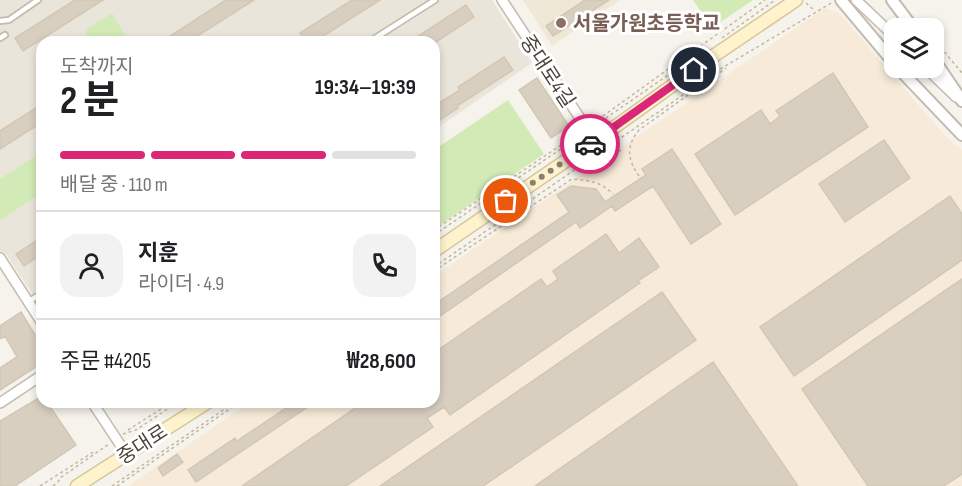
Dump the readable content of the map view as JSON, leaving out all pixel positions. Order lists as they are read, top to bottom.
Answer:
{
  "streets": {
    "main road": ["중대로"],
    "street": ["중대로4길"]
  },
  "places": ["서울가원초등학교"],
  "page": {
    "heading": ["2 분", "도착까지", "19:34–19:39"],
    "panel": [
      "지훈",
      "라이더 · 4.9",
      "주문 #4205",
      "₩28,600"
    ],
    "bar": "배달 중 · 110 m"
  }
}
